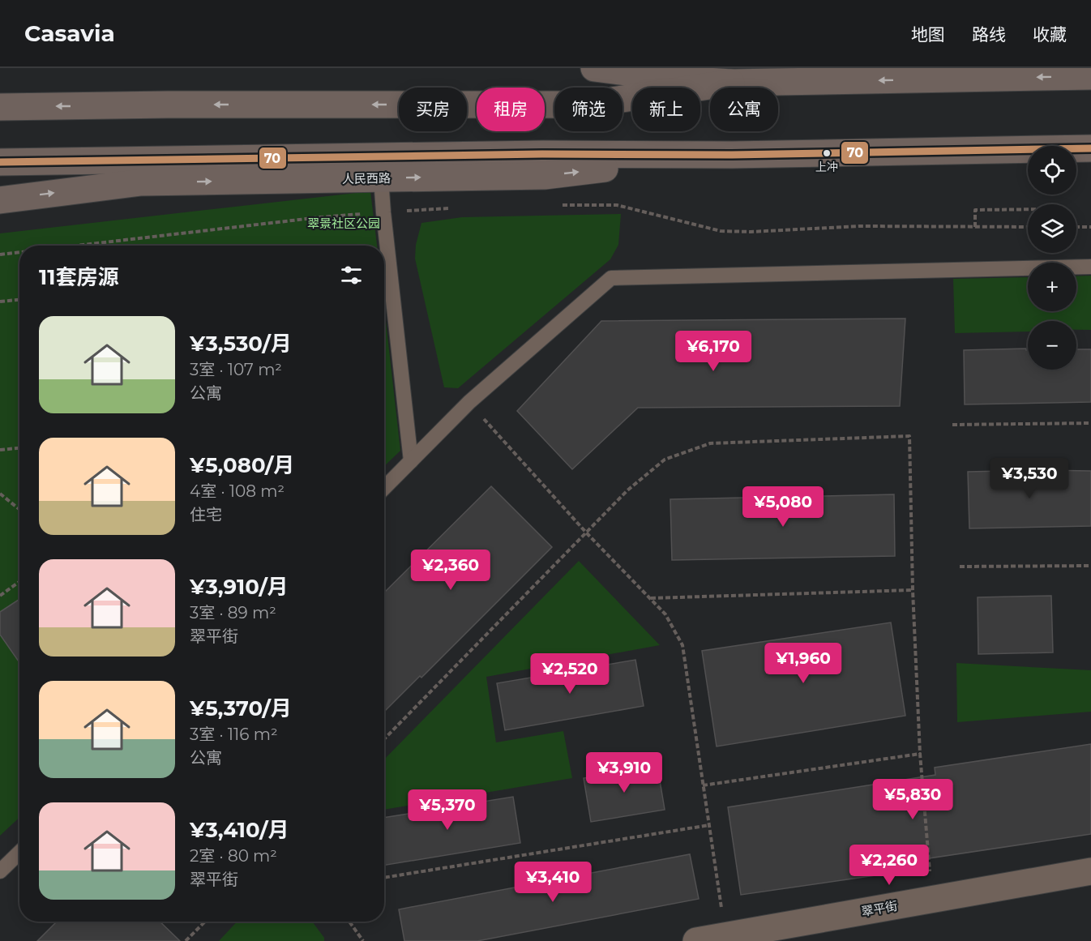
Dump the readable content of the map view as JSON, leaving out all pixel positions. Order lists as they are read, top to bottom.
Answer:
{
  "streets": {
    "main road": ["人民西路"],
    "street": ["翠平街"]
  },
  "parks": ["翠景社区公园"],
  "places": ["上冲"],
  "lines": ["transit line 70"],
  "page": {
    "header": "Casavia",
    "nav": ["地图", "路线", "收藏"],
    "chip": [
      "买房",
      "租房",
      "筛选",
      "新上",
      "公寓"
    ],
    "map_buttons": ["+", "−"],
    "heading": "11套房源",
    "list": [
      {
        "name": "¥3,530/月",
        "note": "3室 · 107 m² · 公寓"
      },
      {
        "name": "¥5,080/月",
        "note": "4室 · 108 m² · 住宅"
      },
      {
        "name": "¥3,910/月",
        "note": "3室 · 89 m² · 翠平街"
      },
      {
        "name": "¥5,370/月",
        "note": "3室 · 116 m² · 公寓"
      },
      {
        "name": "¥3,410/月",
        "note": "2室 · 80 m² · 翠平街"
      }
    ],
    "price": [
      "¥6,170",
      "¥3,530",
      "¥5,080",
      "¥2,360",
      "¥1,960",
      "¥2,520",
      "¥3,910",
      "¥5,830",
      "¥5,370",
      "¥2,260",
      "¥3,410"
    ]
  }
}
